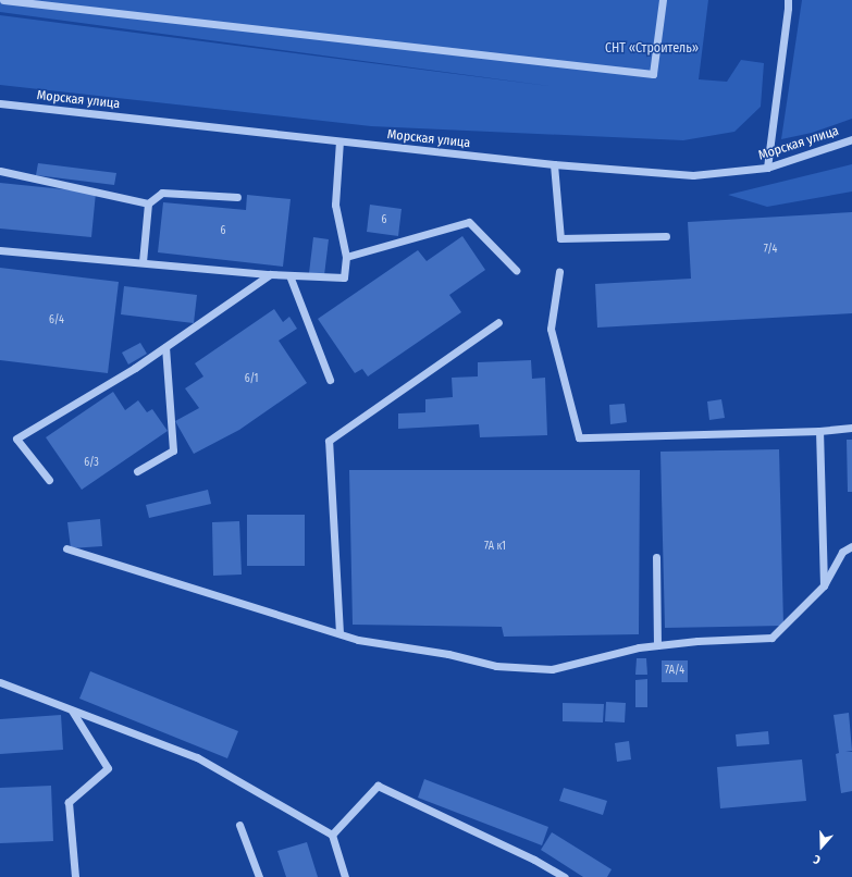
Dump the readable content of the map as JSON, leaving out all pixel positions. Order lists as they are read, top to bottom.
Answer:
{
  "streets": {
    "street": ["Морская улица"]
  },
  "parks": ["СНТ «Строитель»"],
  "house_numbers": [
    "6",
    "6",
    "7/4",
    "6/4",
    "6/1",
    "6/3",
    "7А к1",
    "7А/4"
  ],
  "north": "bottom"
}
